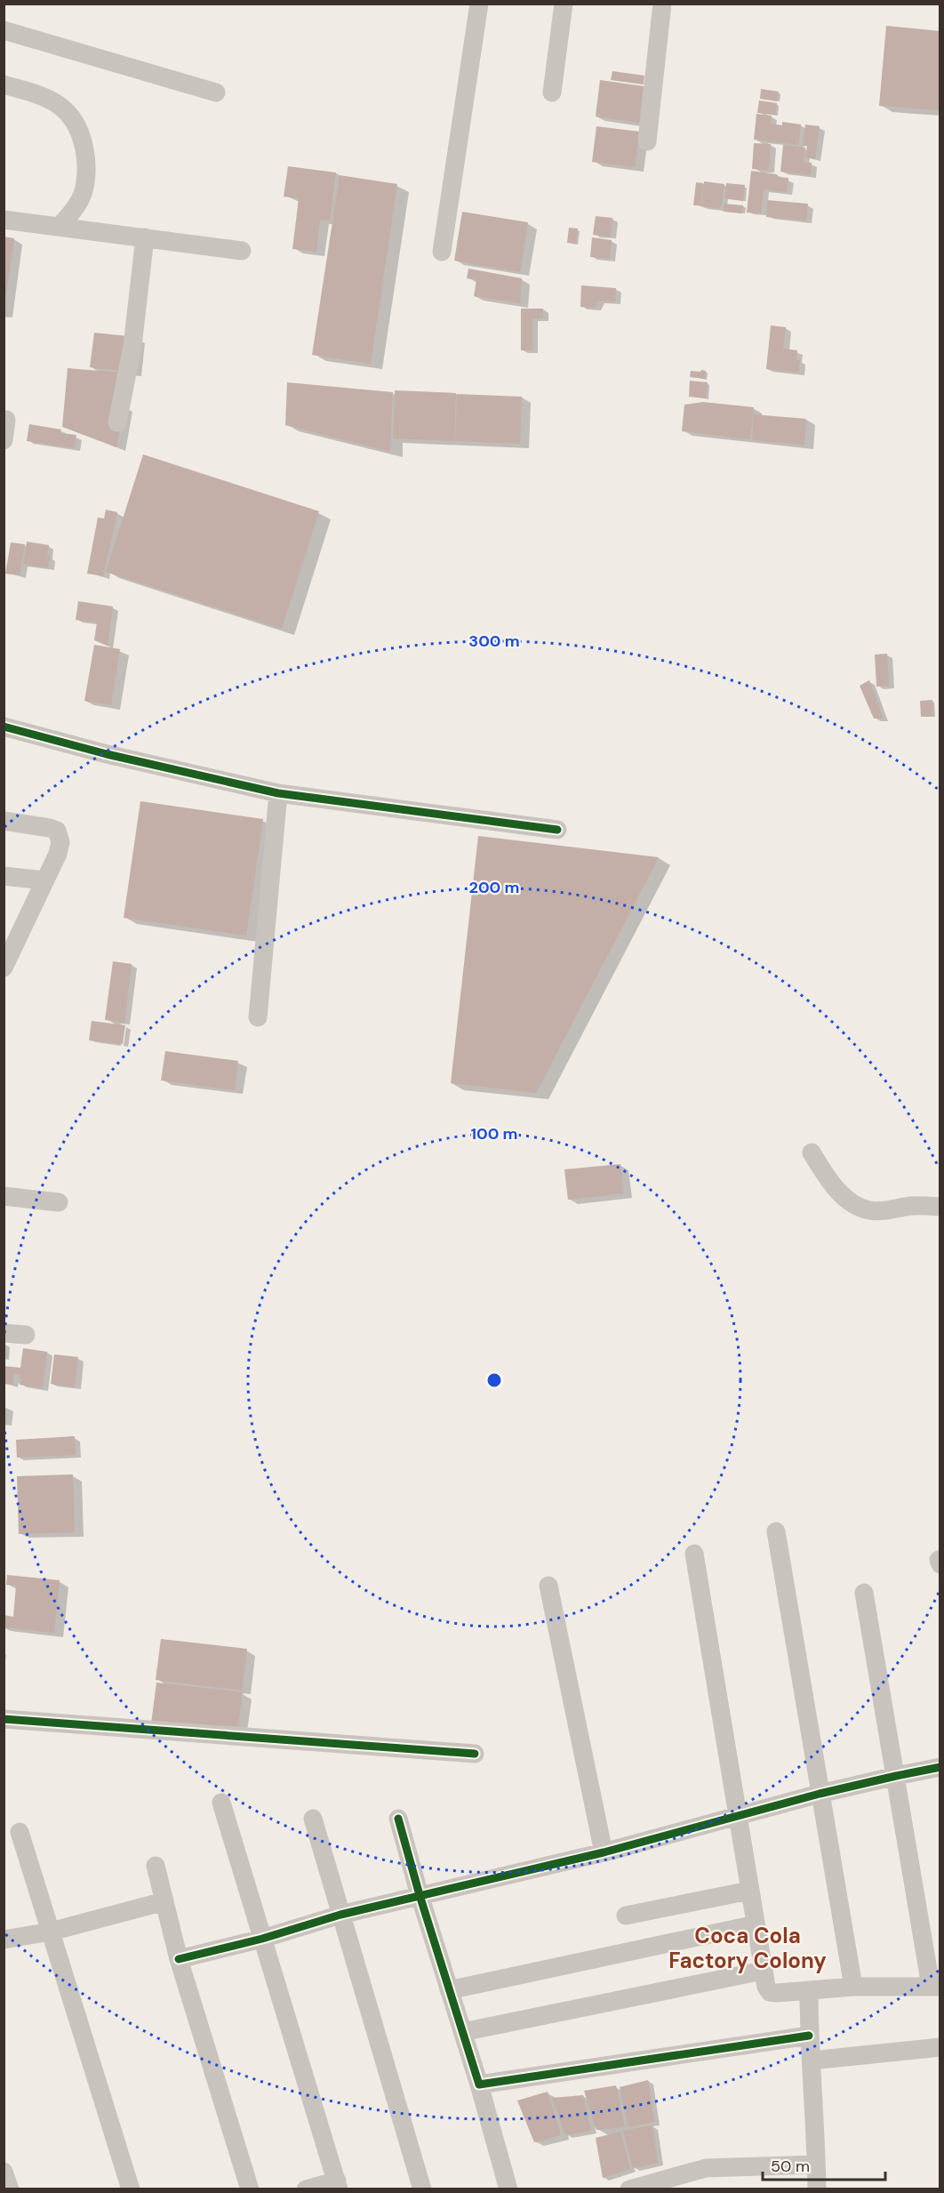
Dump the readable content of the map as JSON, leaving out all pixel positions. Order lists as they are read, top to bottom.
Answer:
{
  "districts": ["Coca Cola Factory Colony"],
  "scale_bar": "50 m",
  "rings": ["300 m", "200 m", "100 m"]
}
